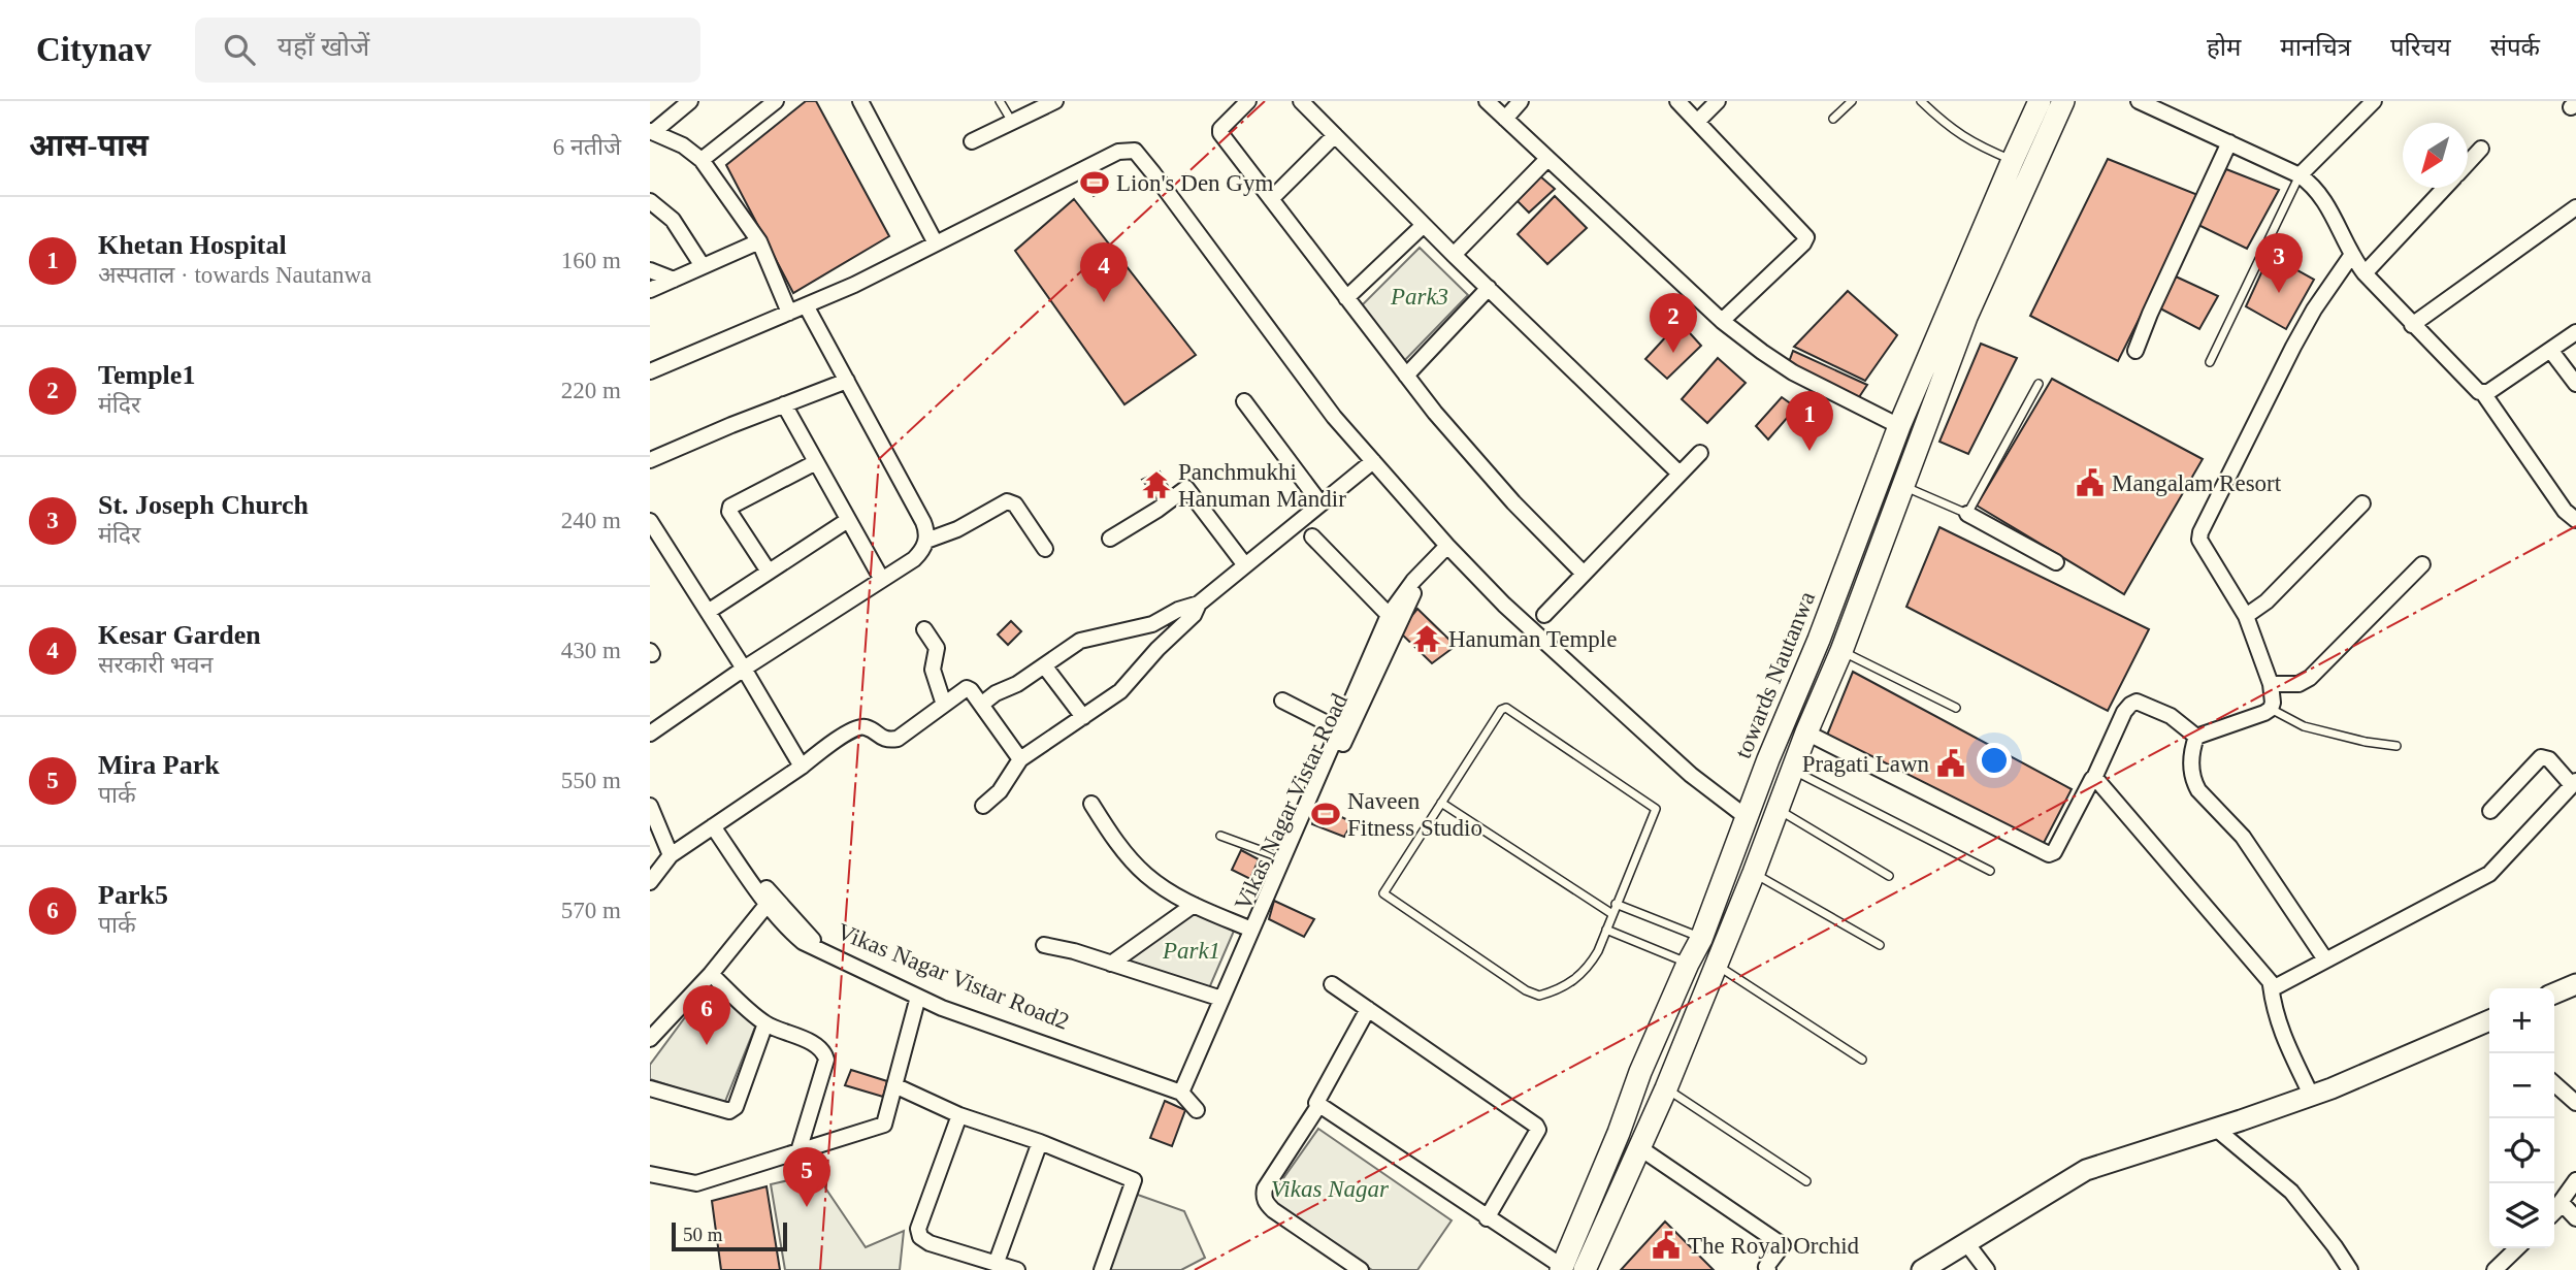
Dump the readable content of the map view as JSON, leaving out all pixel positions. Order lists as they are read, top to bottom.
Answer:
{
  "streets": {
    "main road": ["towards Nautanwa"],
    "street": ["Vikas Nagar Vistar Road", "Vikas Nagar Vistar Road2"]
  },
  "crossings": [
    ["Vikas Nagar Vistar Road", "Vikas Nagar Vistar Road2"]
  ],
  "parks": ["Park3", "Park1", "Vikas Nagar"],
  "places": {
    "sports": ["Lion's Den Gym", "Naveen Fitness Studio"],
    "public building": ["Mangalam Resort", "Pragati Lawn", "The Royal Orchid"],
    "temple": ["Panchmukhi Hanuman Mandir", "Hanuman Temple"]
  },
  "scale_bar": "50 m",
  "north": "bottom left",
  "page": {
    "header": "Citynav",
    "search": "यहाँ खोजें",
    "nav": [
      "होम",
      "मानचित्र",
      "परिचय",
      "संपर्क"
    ],
    "heading": ["आस-पास", "6 नतीजे"],
    "list": [
      {
        "mark": "1",
        "name": "Khetan Hospital",
        "note": "अस्पताल · towards Nautanwa",
        "value": "160 m"
      },
      {
        "mark": "2",
        "name": "Temple1",
        "note": "मंदिर",
        "value": "220 m"
      },
      {
        "mark": "3",
        "name": "St. Joseph Church",
        "note": "मंदिर",
        "value": "240 m"
      },
      {
        "mark": "4",
        "name": "Kesar Garden",
        "note": "सरकारी भवन",
        "value": "430 m"
      },
      {
        "mark": "5",
        "name": "Mira Park",
        "note": "पार्क",
        "value": "550 m"
      },
      {
        "mark": "6",
        "name": "Park5",
        "note": "पार्क",
        "value": "570 m"
      }
    ],
    "pins": [
      "3",
      "4",
      "2",
      "1",
      "6",
      "5"
    ],
    "map_buttons": ["+", "−"],
    "scale": "50 m"
  }
}
